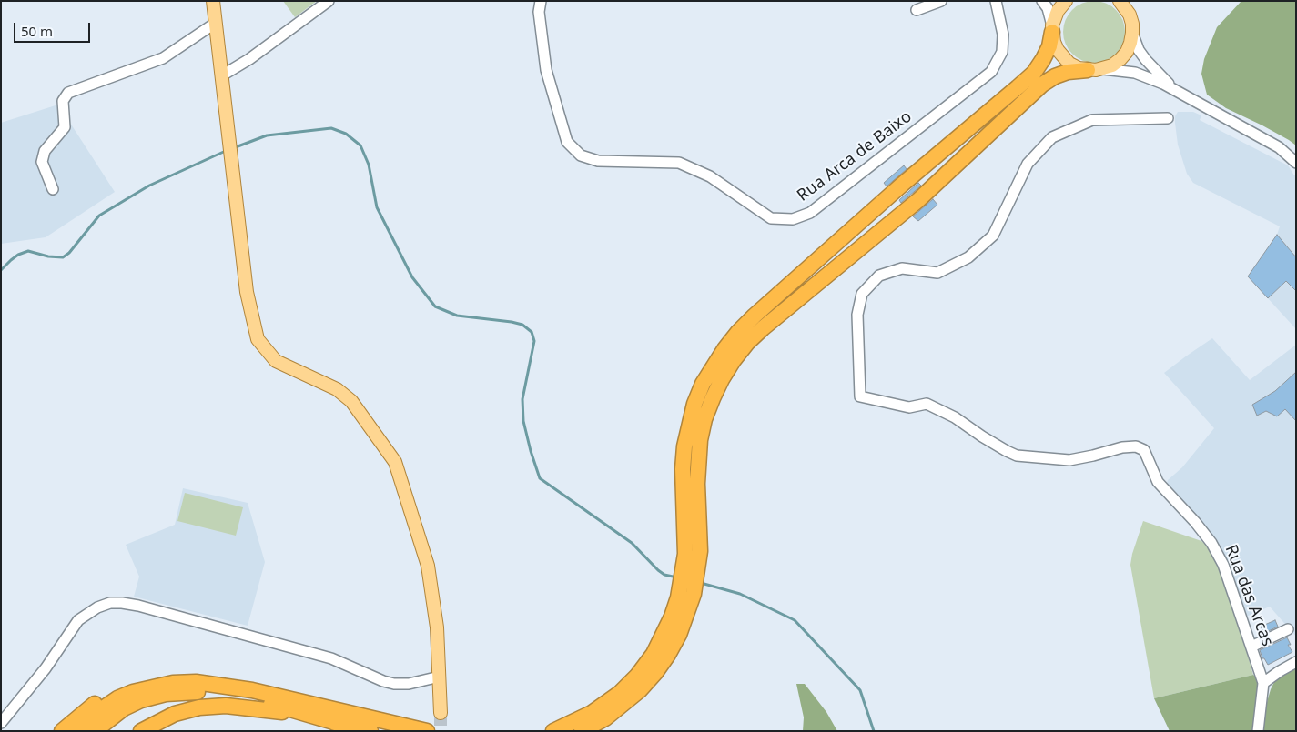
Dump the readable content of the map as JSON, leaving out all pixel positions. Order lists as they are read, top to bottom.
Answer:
{
  "streets": {
    "street": ["Rua Arca de Baixo", "Rua das Arcas"]
  },
  "scale_bar": "50 m"
}
